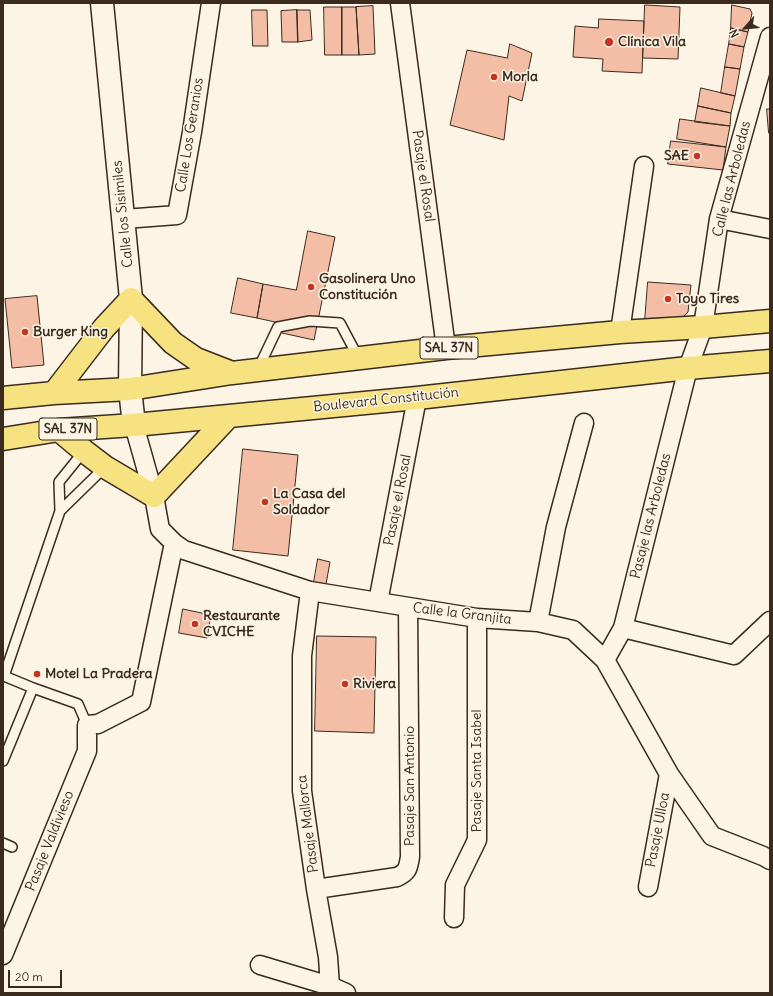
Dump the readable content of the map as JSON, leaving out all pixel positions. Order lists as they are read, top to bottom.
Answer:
{
  "streets": {
    "highway": ["SAL 37N", "Boulevard Constitución"],
    "main road": ["Calle los Sisimiles"],
    "street": [
      "Calle Los Geranios",
      "Pasaje el Rosal",
      "Calle las Arboledas",
      "Pasaje las Arboledas",
      "Calle la Granjita",
      "Pasaje Santa Isabel",
      "Pasaje San Antonio",
      "Pasaje Mallorca",
      "Pasaje Ulloa",
      "Pasaje Valdivieso"
    ]
  },
  "crossings": [
    ["Calle Los Geranios", "Calle los Sisimiles"],
    ["Pasaje el Rosal", "SAL 37N"],
    ["Pasaje el Rosal", "Boulevard Constitución"],
    ["Pasaje el Rosal", "Calle la Granjita"],
    ["Calle las Arboledas", "SAL 37N"],
    ["Calle las Arboledas", "Boulevard Constitución"],
    ["Calle las Arboledas", "Pasaje las Arboledas"],
    ["Calle los Sisimiles", "SAL 37N"],
    ["Calle los Sisimiles", "Boulevard Constitución"],
    ["Calle los Sisimiles", "Calle la Granjita"],
    ["Boulevard Constitución", "Pasaje las Arboledas"],
    ["Boulevard Constitución", "Calle la Granjita"],
    ["Pasaje las Arboledas", "Calle la Granjita"],
    ["Calle la Granjita", "Pasaje Santa Isabel"],
    ["Calle la Granjita", "Pasaje San Antonio"],
    ["Calle la Granjita", "Pasaje Mallorca"],
    ["Calle la Granjita", "Pasaje Ulloa"],
    ["Pasaje San Antonio", "Pasaje Mallorca"]
  ],
  "places": [
    "Clínica Vila",
    "Morla",
    "SAE",
    "Gasolinera Uno Constitución",
    "Toyo Tires",
    "Burger King",
    "La Casa del Soldador",
    "Restaurante CVICHE",
    "Motel La Pradera",
    "Riviera"
  ],
  "scale_bar": "20 m",
  "north": "bottom left"
}
